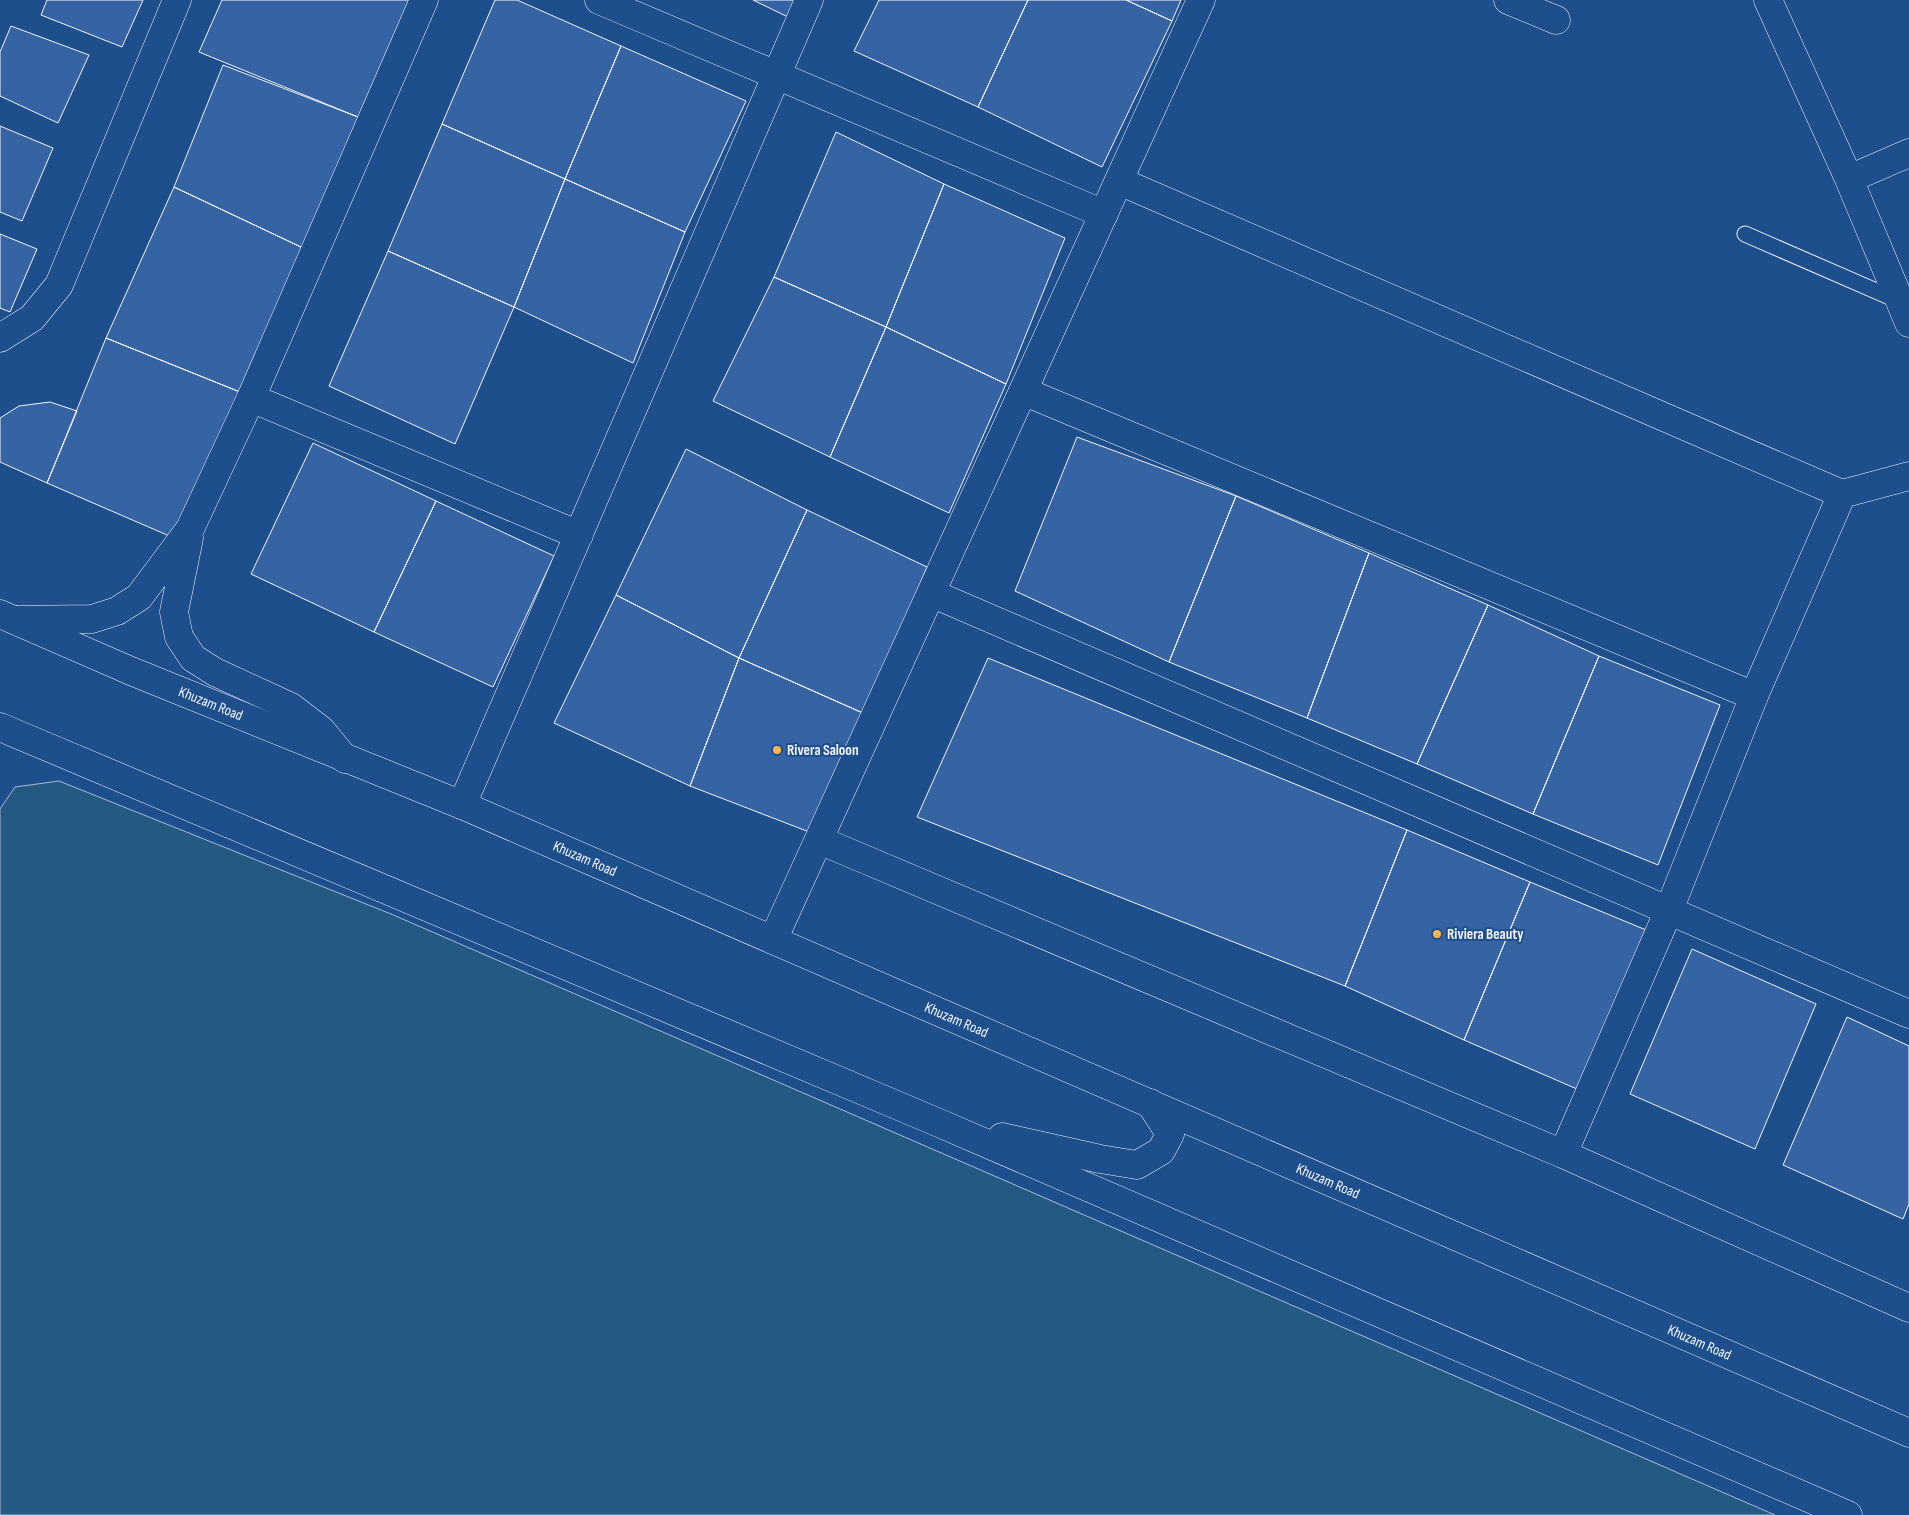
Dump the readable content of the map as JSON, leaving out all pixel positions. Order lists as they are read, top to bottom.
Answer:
{
  "streets": {
    "street": ["Khuzam Road"]
  },
  "places": ["Rivera Saloon", "Riviera Beauty"]
}
